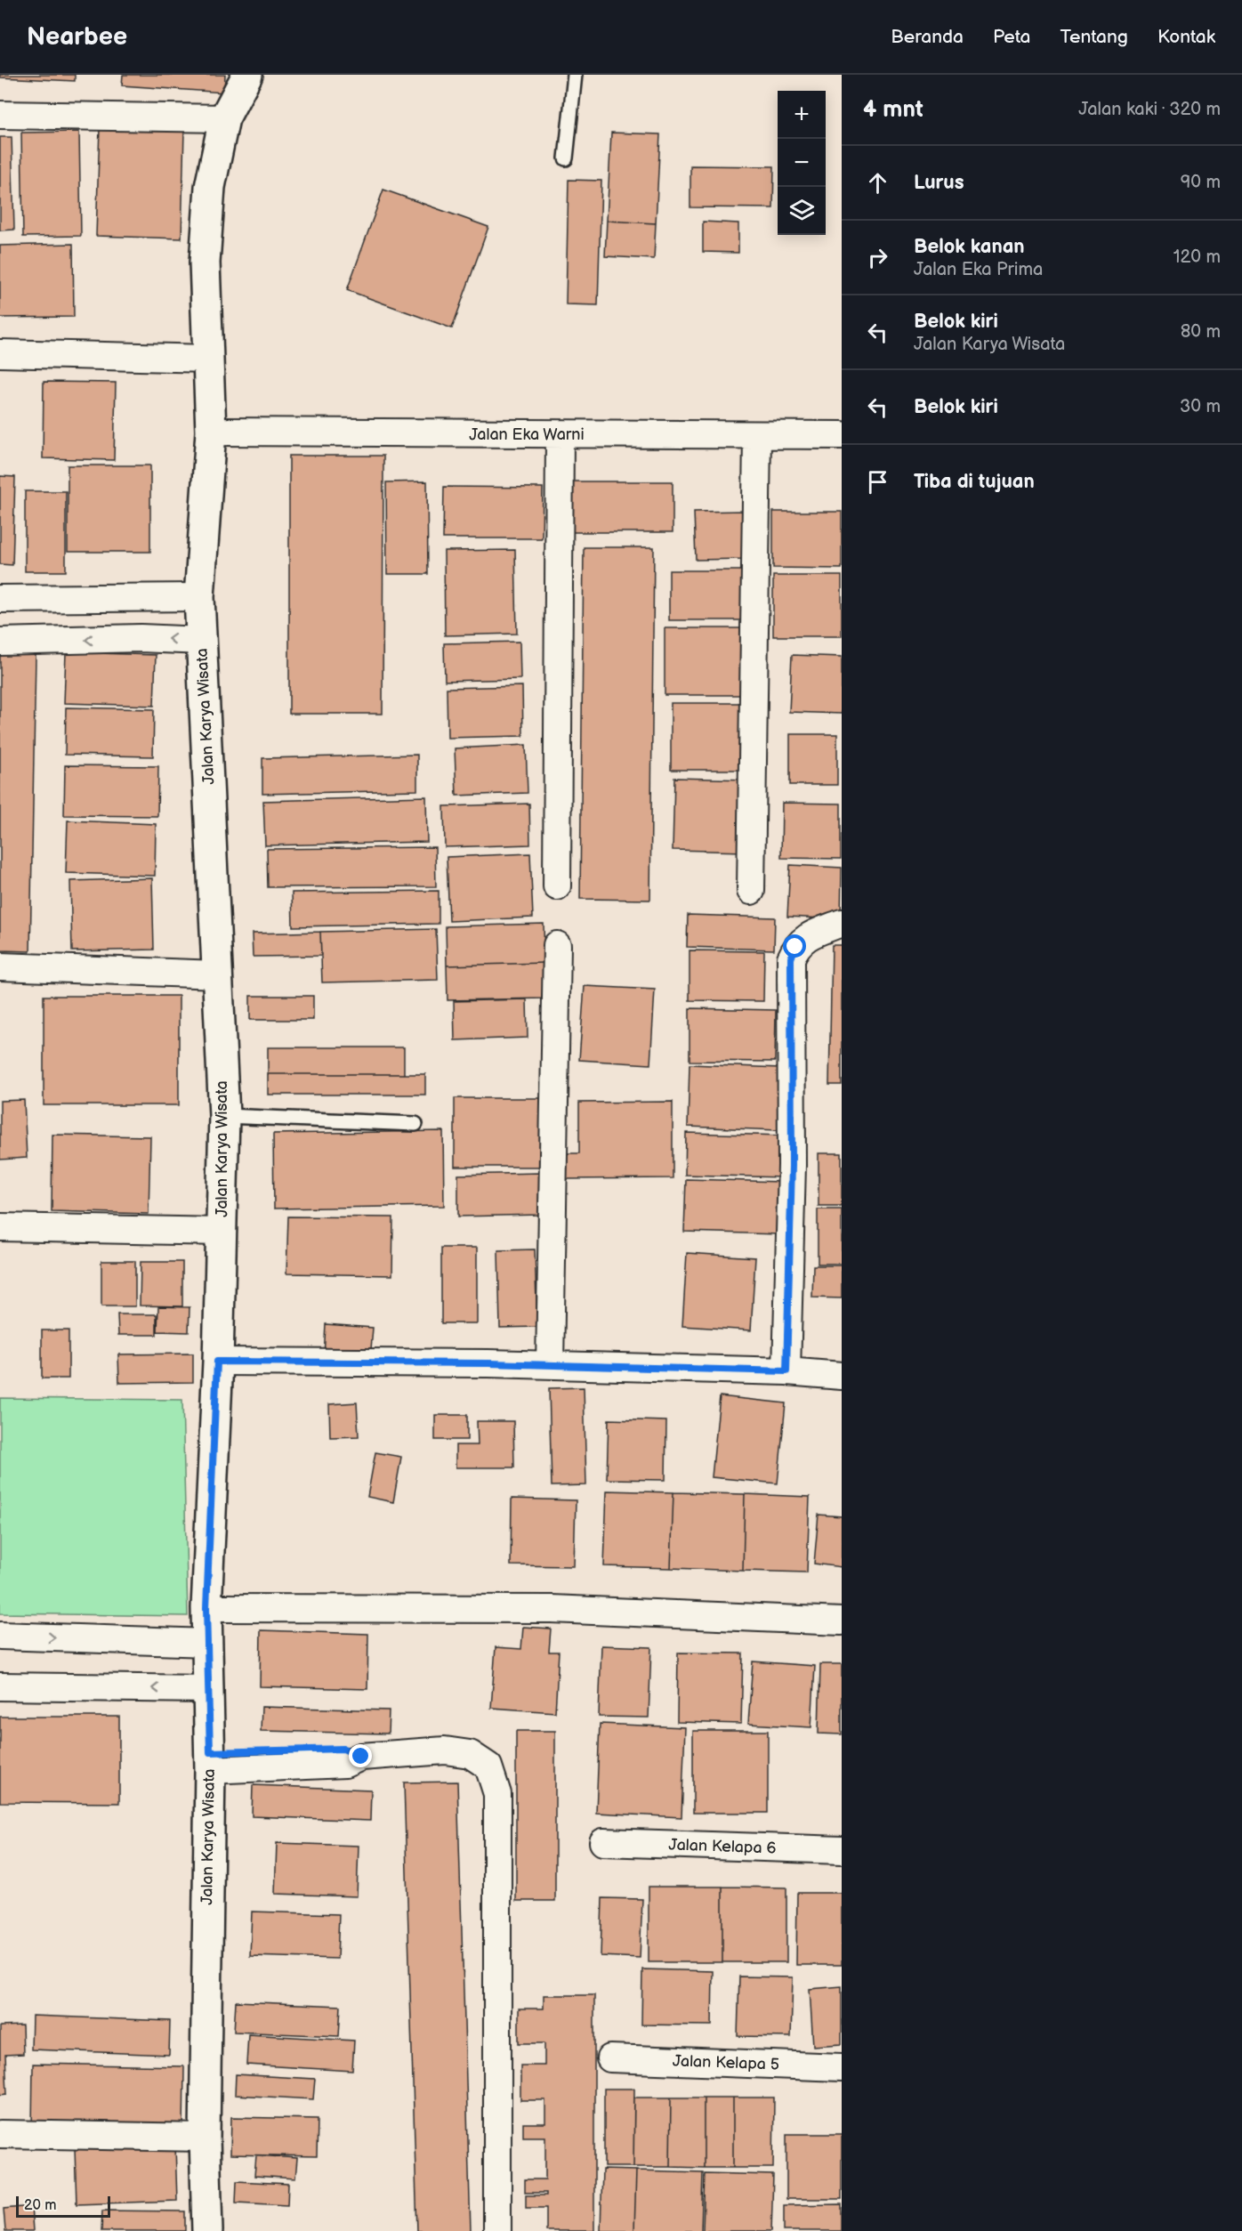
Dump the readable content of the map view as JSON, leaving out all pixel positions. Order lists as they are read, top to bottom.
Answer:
{
  "streets": {
    "street": [
      "Jalan Eka Warni",
      "Jalan Karya Wisata",
      "Jalan Kelapa 6",
      "Jalan Kelapa 5"
    ]
  },
  "crossings": [
    ["Jalan Eka Warni", "Jalan Karya Wisata"]
  ],
  "scale_bar": "20 m",
  "page": {
    "header": "Nearbee",
    "nav": [
      "Beranda",
      "Peta",
      "Tentang",
      "Kontak"
    ],
    "heading": ["4 mnt", "Jalan kaki · 320 m"],
    "map_buttons": ["+", "−"],
    "list": [
      ["Lurus", "90 m"],
      ["Belok kanan", "Jalan Eka Prima", "120 m"],
      ["Belok kiri", "Jalan Karya Wisata", "80 m"],
      ["Belok kiri", "30 m"],
      "Tiba di tujuan"
    ],
    "scale": "20 m"
  }
}
